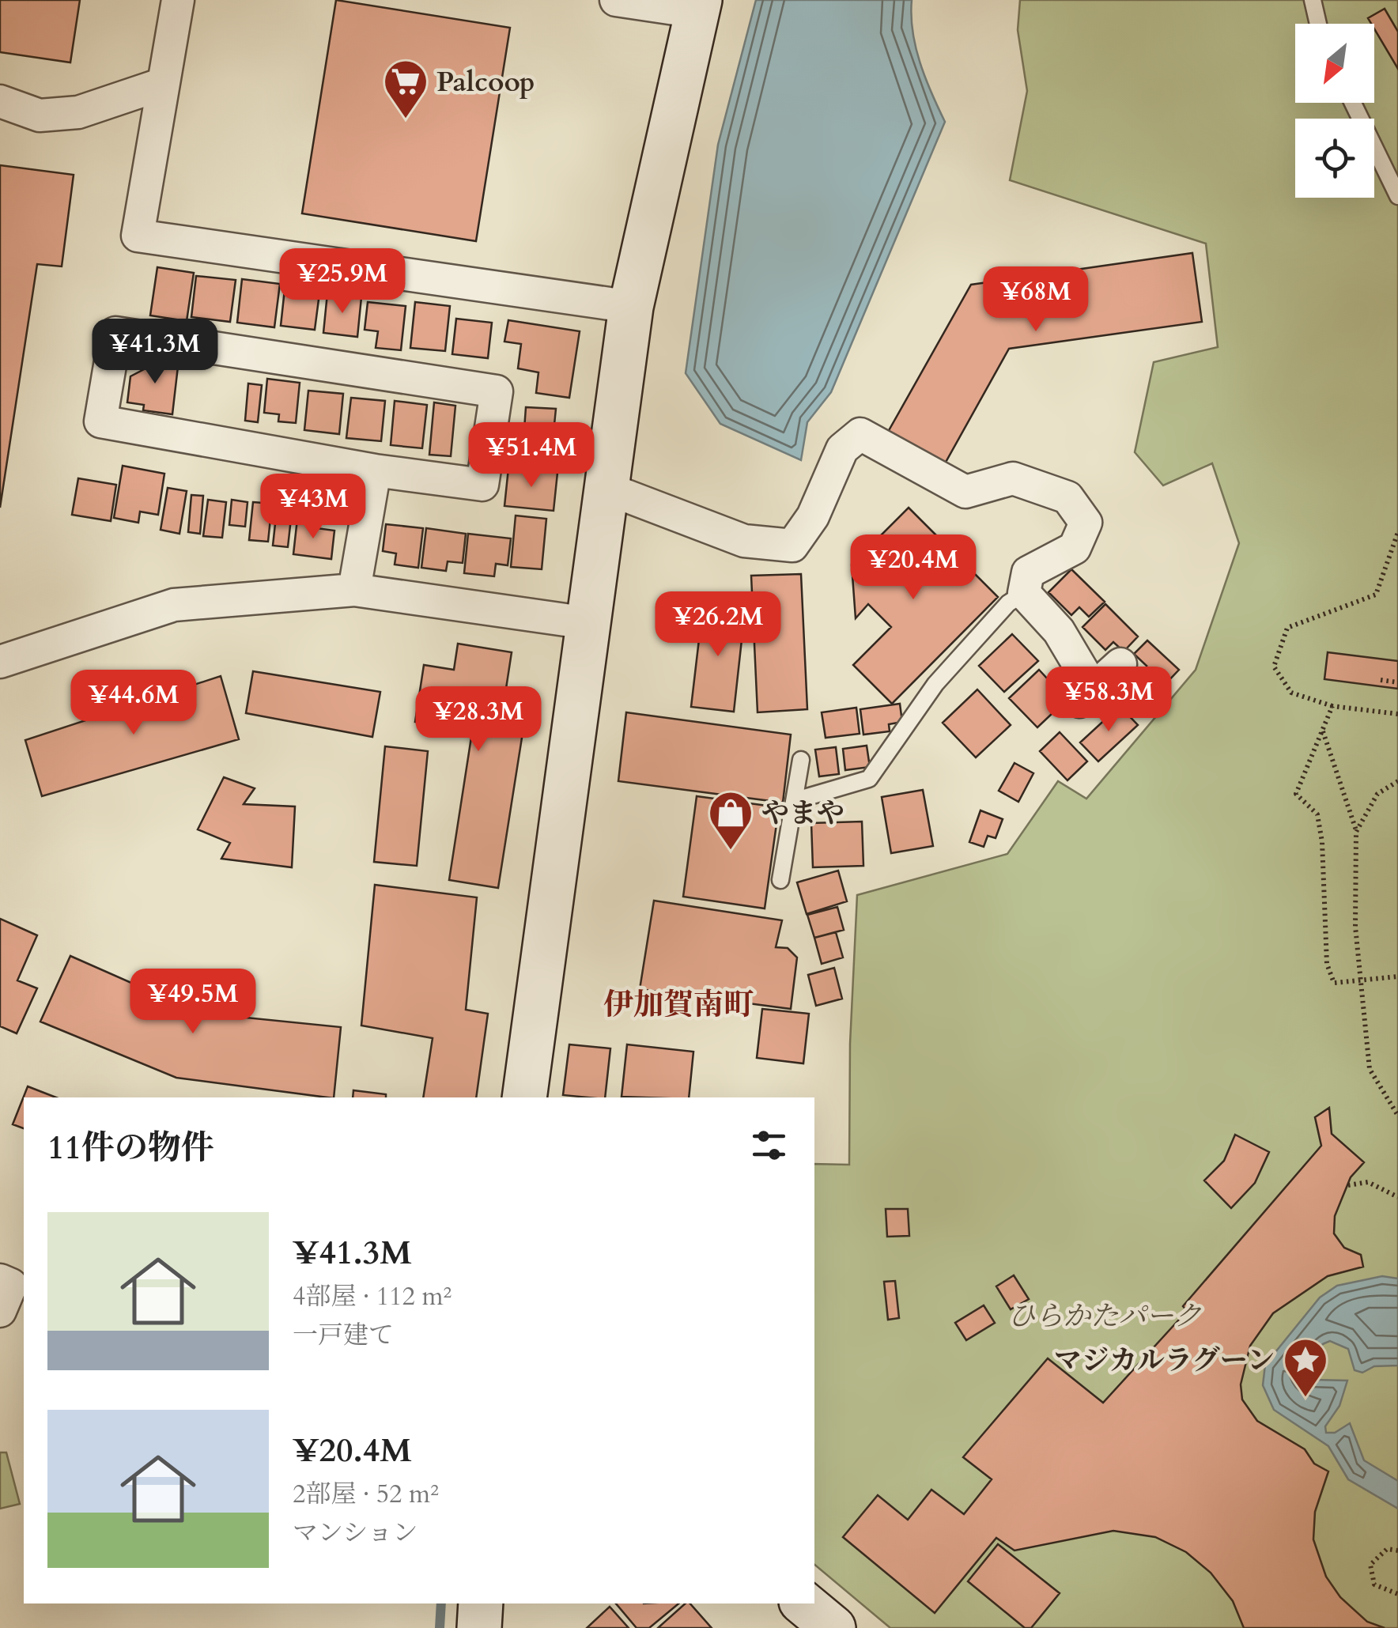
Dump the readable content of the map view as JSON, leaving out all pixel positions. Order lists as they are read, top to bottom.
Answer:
{
  "districts": ["伊加賀南町"],
  "parks": ["ひらかたパーク"],
  "places": {
    "supermarket": ["Palcoop"],
    "shop": ["やまや"],
    "place": ["マジカルラグーン"]
  },
  "north": "bottom left",
  "page": {
    "price": [
      "¥25.9M",
      "¥68M",
      "¥41.3M",
      "¥51.4M",
      "¥43M",
      "¥20.4M",
      "¥26.2M",
      "¥58.3M",
      "¥44.6M",
      "¥28.3M",
      "¥49.5M"
    ],
    "heading": "11件の物件",
    "list": [
      {
        "name": "¥41.3M",
        "note": "4部屋 · 112 m² · 一戸建て"
      },
      {
        "name": "¥20.4M",
        "note": "2部屋 · 52 m² · マンション"
      }
    ]
  }
}
